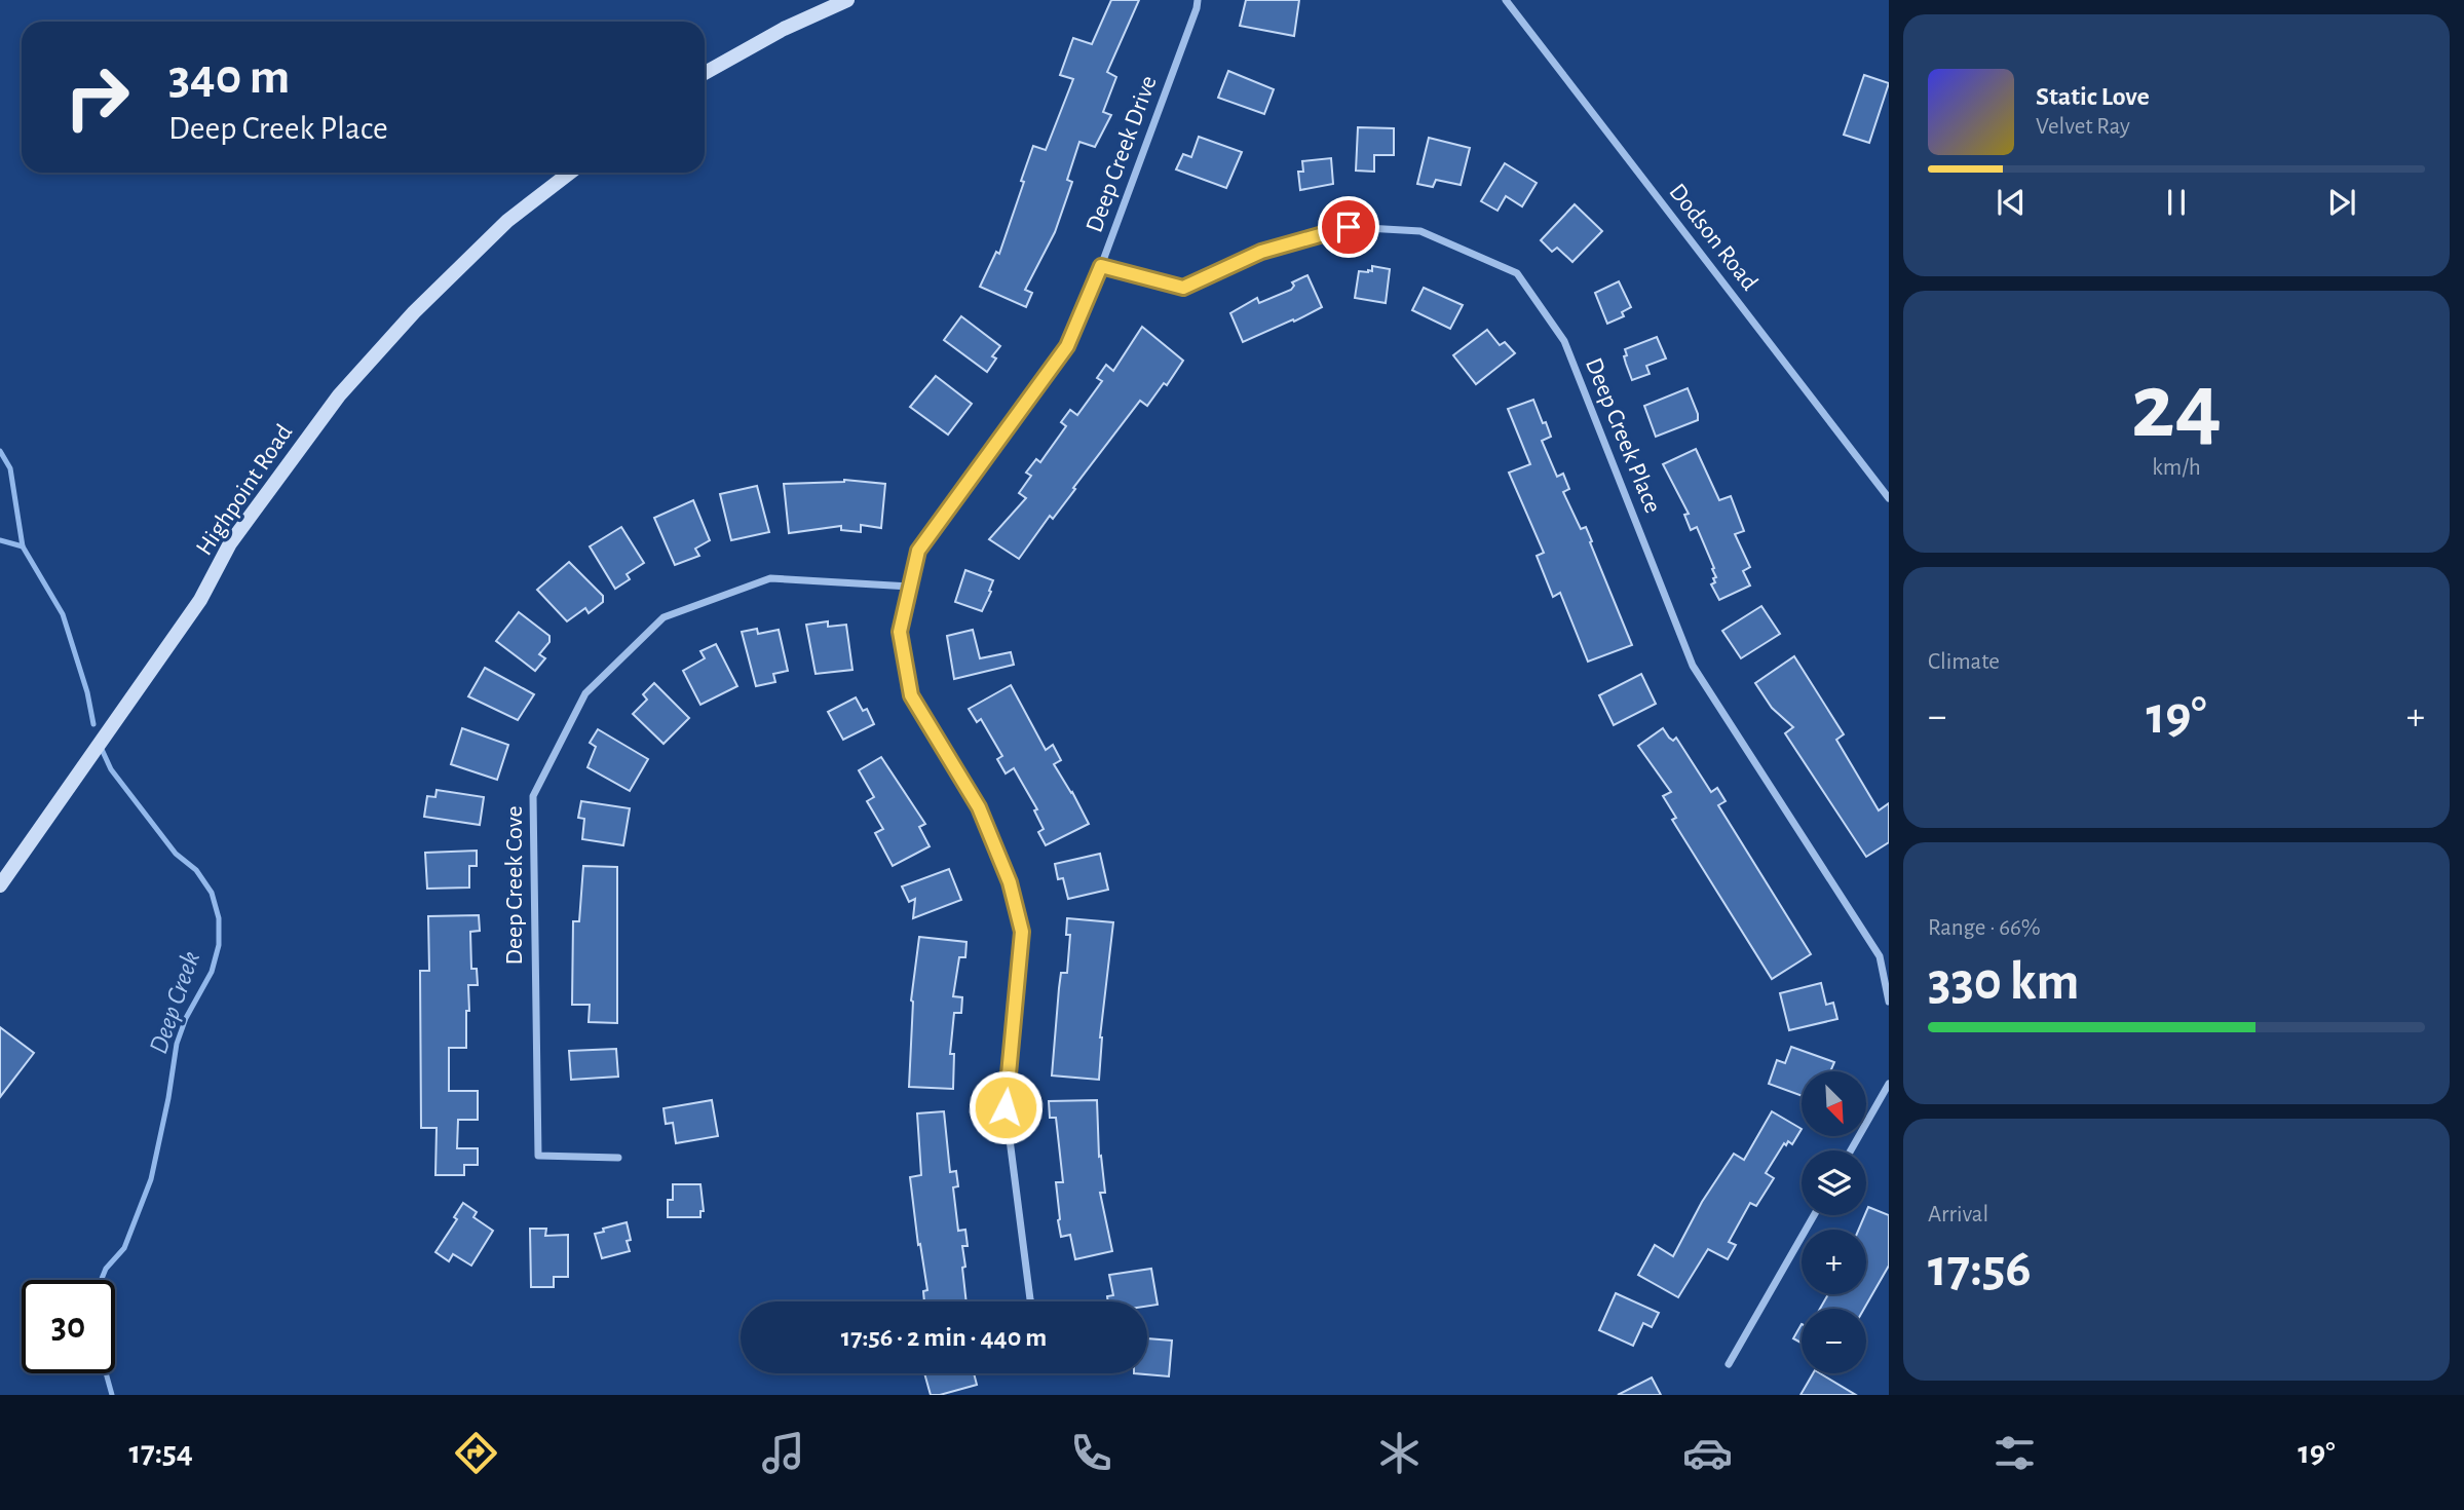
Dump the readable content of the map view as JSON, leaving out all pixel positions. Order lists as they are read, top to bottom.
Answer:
{
  "streets": {
    "street": [
      "Deep Creek Drive",
      "Dodson Road",
      "Deep Creek Place",
      "Highpoint Road",
      "Deep Creek Cove"
    ]
  },
  "crossings": [
    ["Deep Creek Drive", "Deep Creek Place"],
    ["Deep Creek Drive", "Deep Creek Cove"]
  ],
  "water": ["Deep Creek"],
  "north": "bottom right",
  "page": {
    "turn": ["340 m", "Deep Creek Place"],
    "song": ["Static Love", "Velvet Ray"],
    "tile": [
      ["24", "km/h"],
      "Climate",
      ["Range · 66%", "330 km"],
      ["Arrival", "17:56"]
    ],
    "heat": ["−", "19°", "+"],
    "map_buttons": ["+", "−"],
    "limit": "30",
    "trip": "17:56 · 2 min · 440 m",
    "tabs": ["17:54", "19°"]
  }
}
